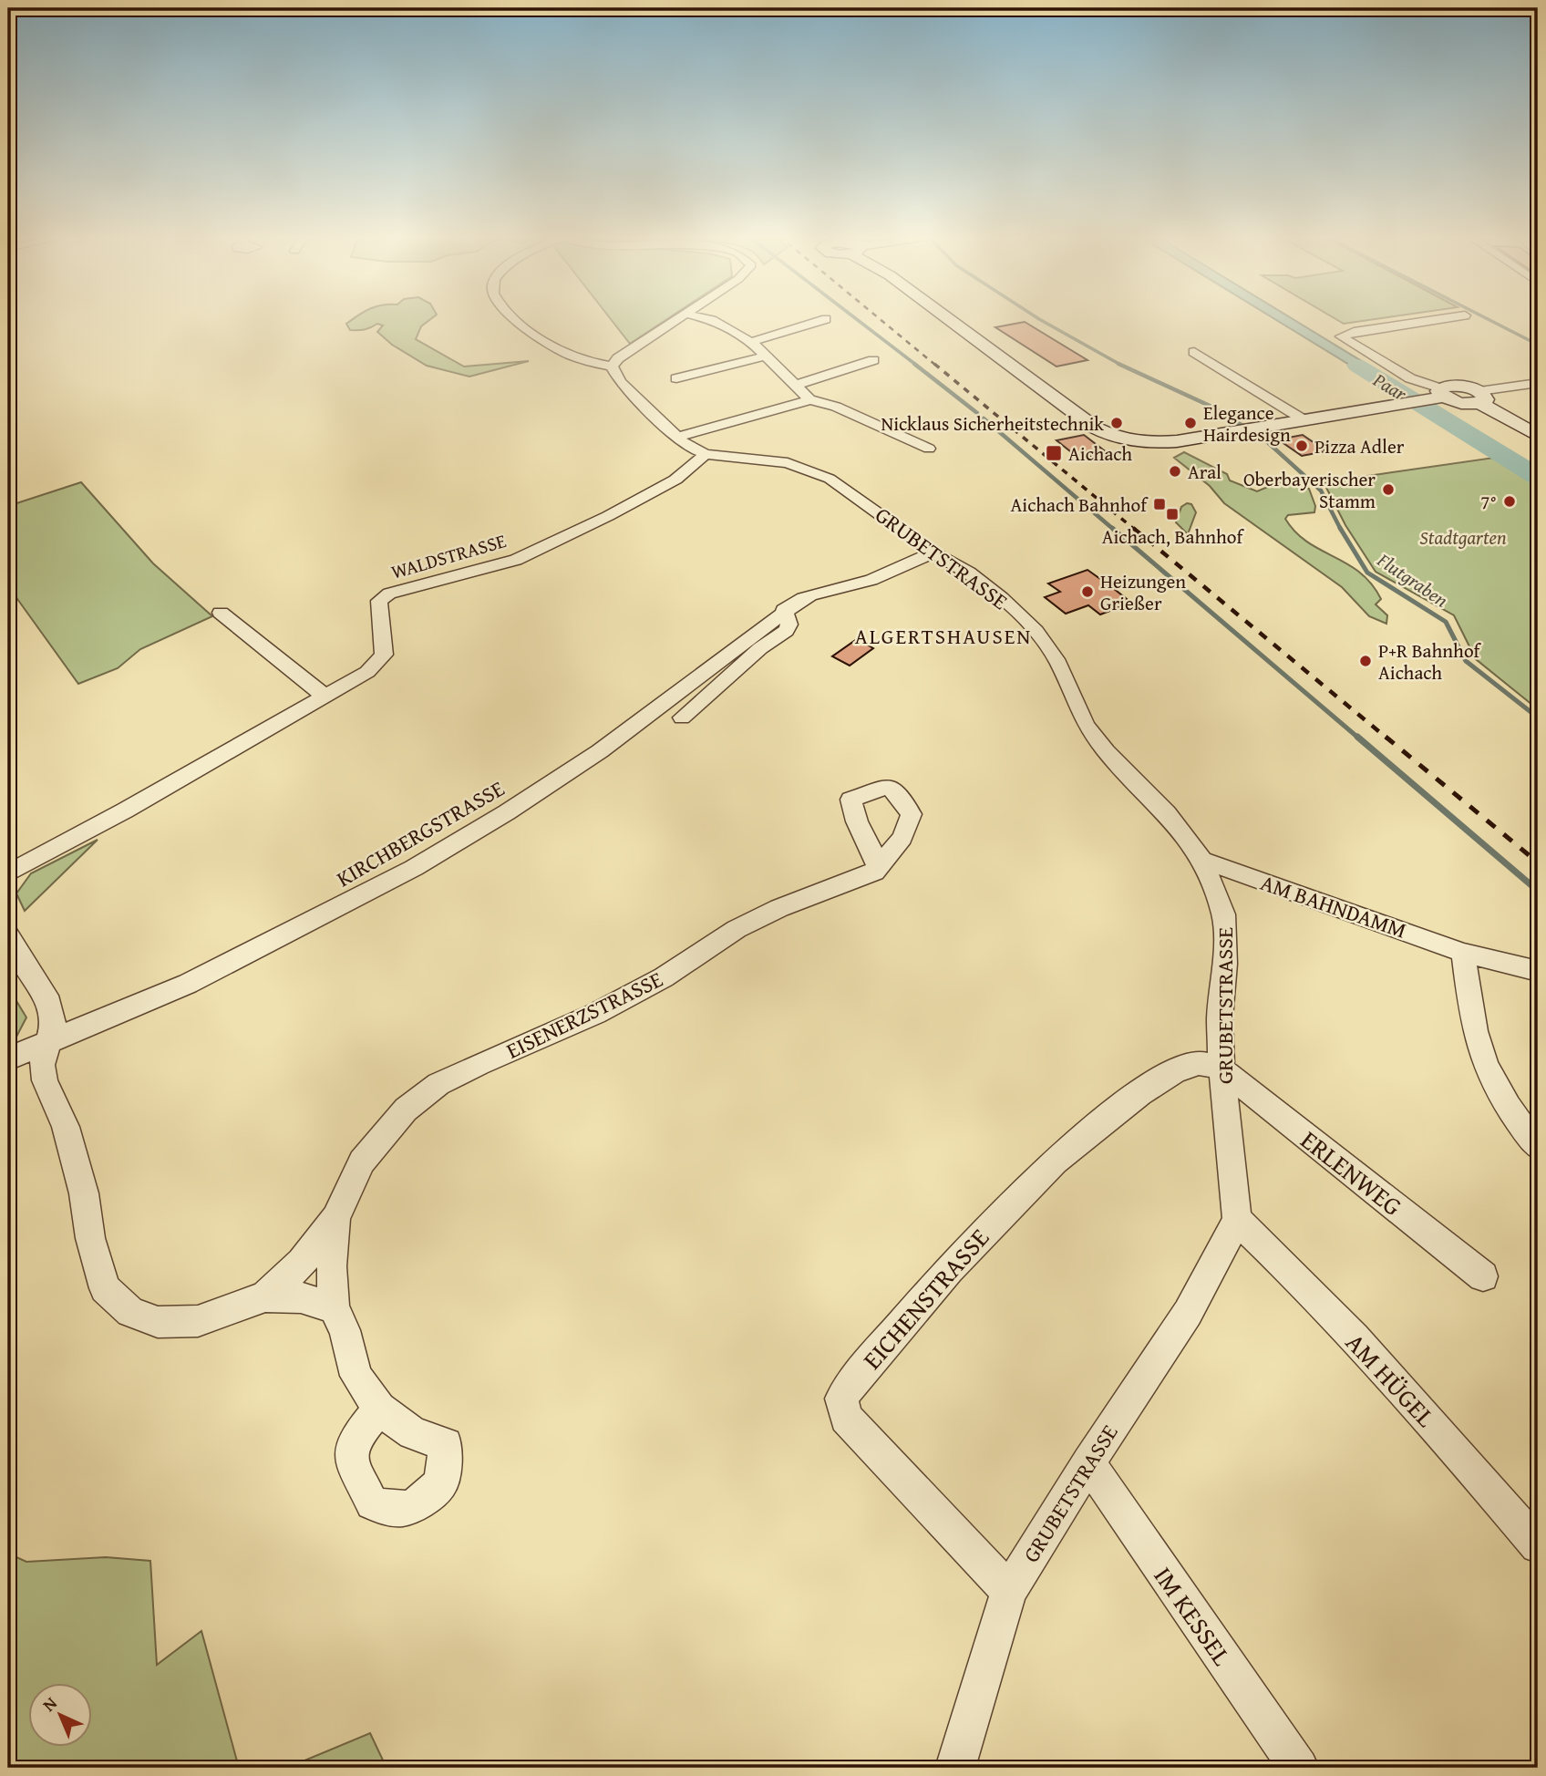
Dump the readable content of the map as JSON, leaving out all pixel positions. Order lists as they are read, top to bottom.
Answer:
{
  "streets": {
    "street": [
      "WALDSTRASSE",
      "GRUBETSTRASSE",
      "KIRCHBERGSTRASSE",
      "AM BAHNDAMM",
      "EISENERZSTRASSE",
      "ERLENWEG",
      "EICHENSTRASSE",
      "AM HÜGEL",
      "IM KESSEL"
    ]
  },
  "crossings": [
    ["WALDSTRASSE", "GRUBETSTRASSE"],
    ["GRUBETSTRASSE", "KIRCHBERGSTRASSE"],
    ["GRUBETSTRASSE", "AM BAHNDAMM"],
    ["GRUBETSTRASSE", "ERLENWEG"],
    ["GRUBETSTRASSE", "EICHENSTRASSE"],
    ["GRUBETSTRASSE", "AM HÜGEL"],
    ["GRUBETSTRASSE", "IM KESSEL"],
    ["KIRCHBERGSTRASSE", "EISENERZSTRASSE"],
    ["ERLENWEG", "EICHENSTRASSE"]
  ],
  "districts": ["ALGERTSHAUSEN"],
  "water": ["Paar", "Flutgraben"],
  "parks": ["Stadtgarten"],
  "places": {
    "other": [
      "Nicklaus Sicherheitstechnik",
      "Elegance Hairdesign",
      "Pizza Adler",
      "Aral",
      "Oberbayerischer Stamm",
      "7°",
      "Heizungen Grießer",
      "P+R Bahnhof Aichach"
    ],
    "transit": ["Aichach", "Aichach Bahnhof", "Aichach, Bahnhof"]
  },
  "north": "top left"
}
